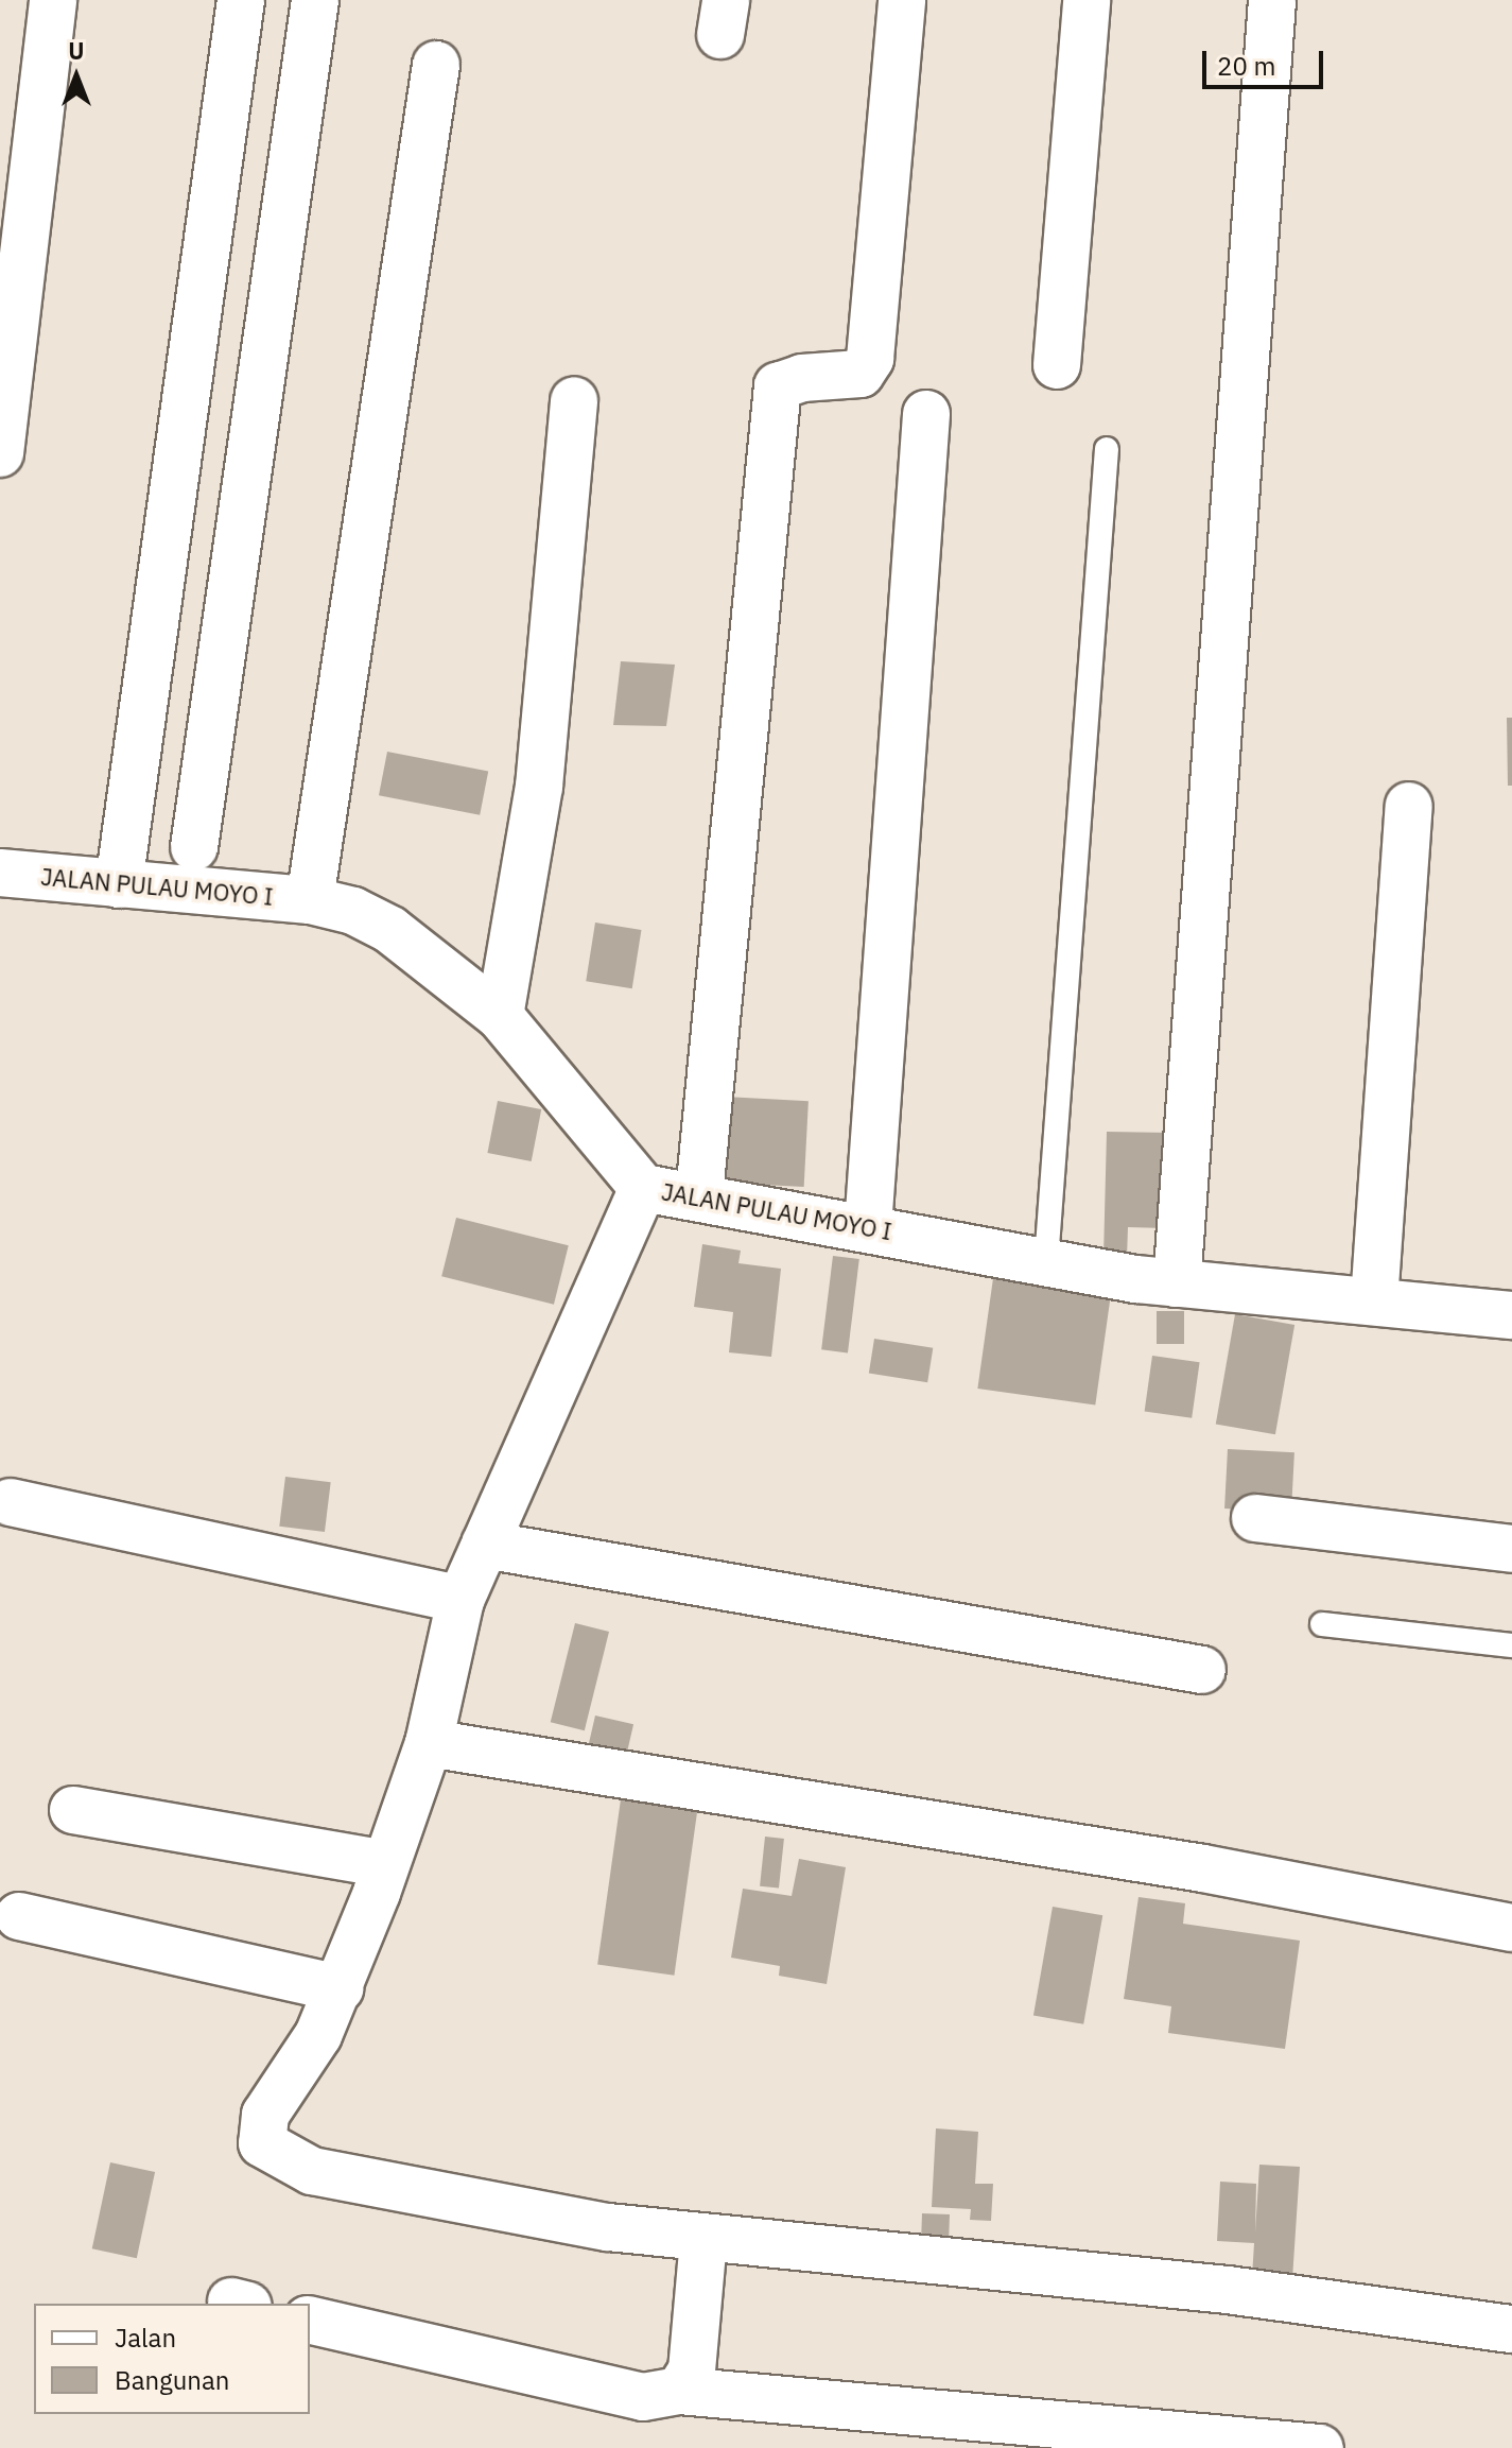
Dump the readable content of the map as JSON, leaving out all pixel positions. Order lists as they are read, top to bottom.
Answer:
{
  "streets": {
    "street": ["JALAN PULAU MOYO I"]
  },
  "legend": ["Jalan", "Bangunan"],
  "scale_bar": "20 m",
  "north": "top"
}
